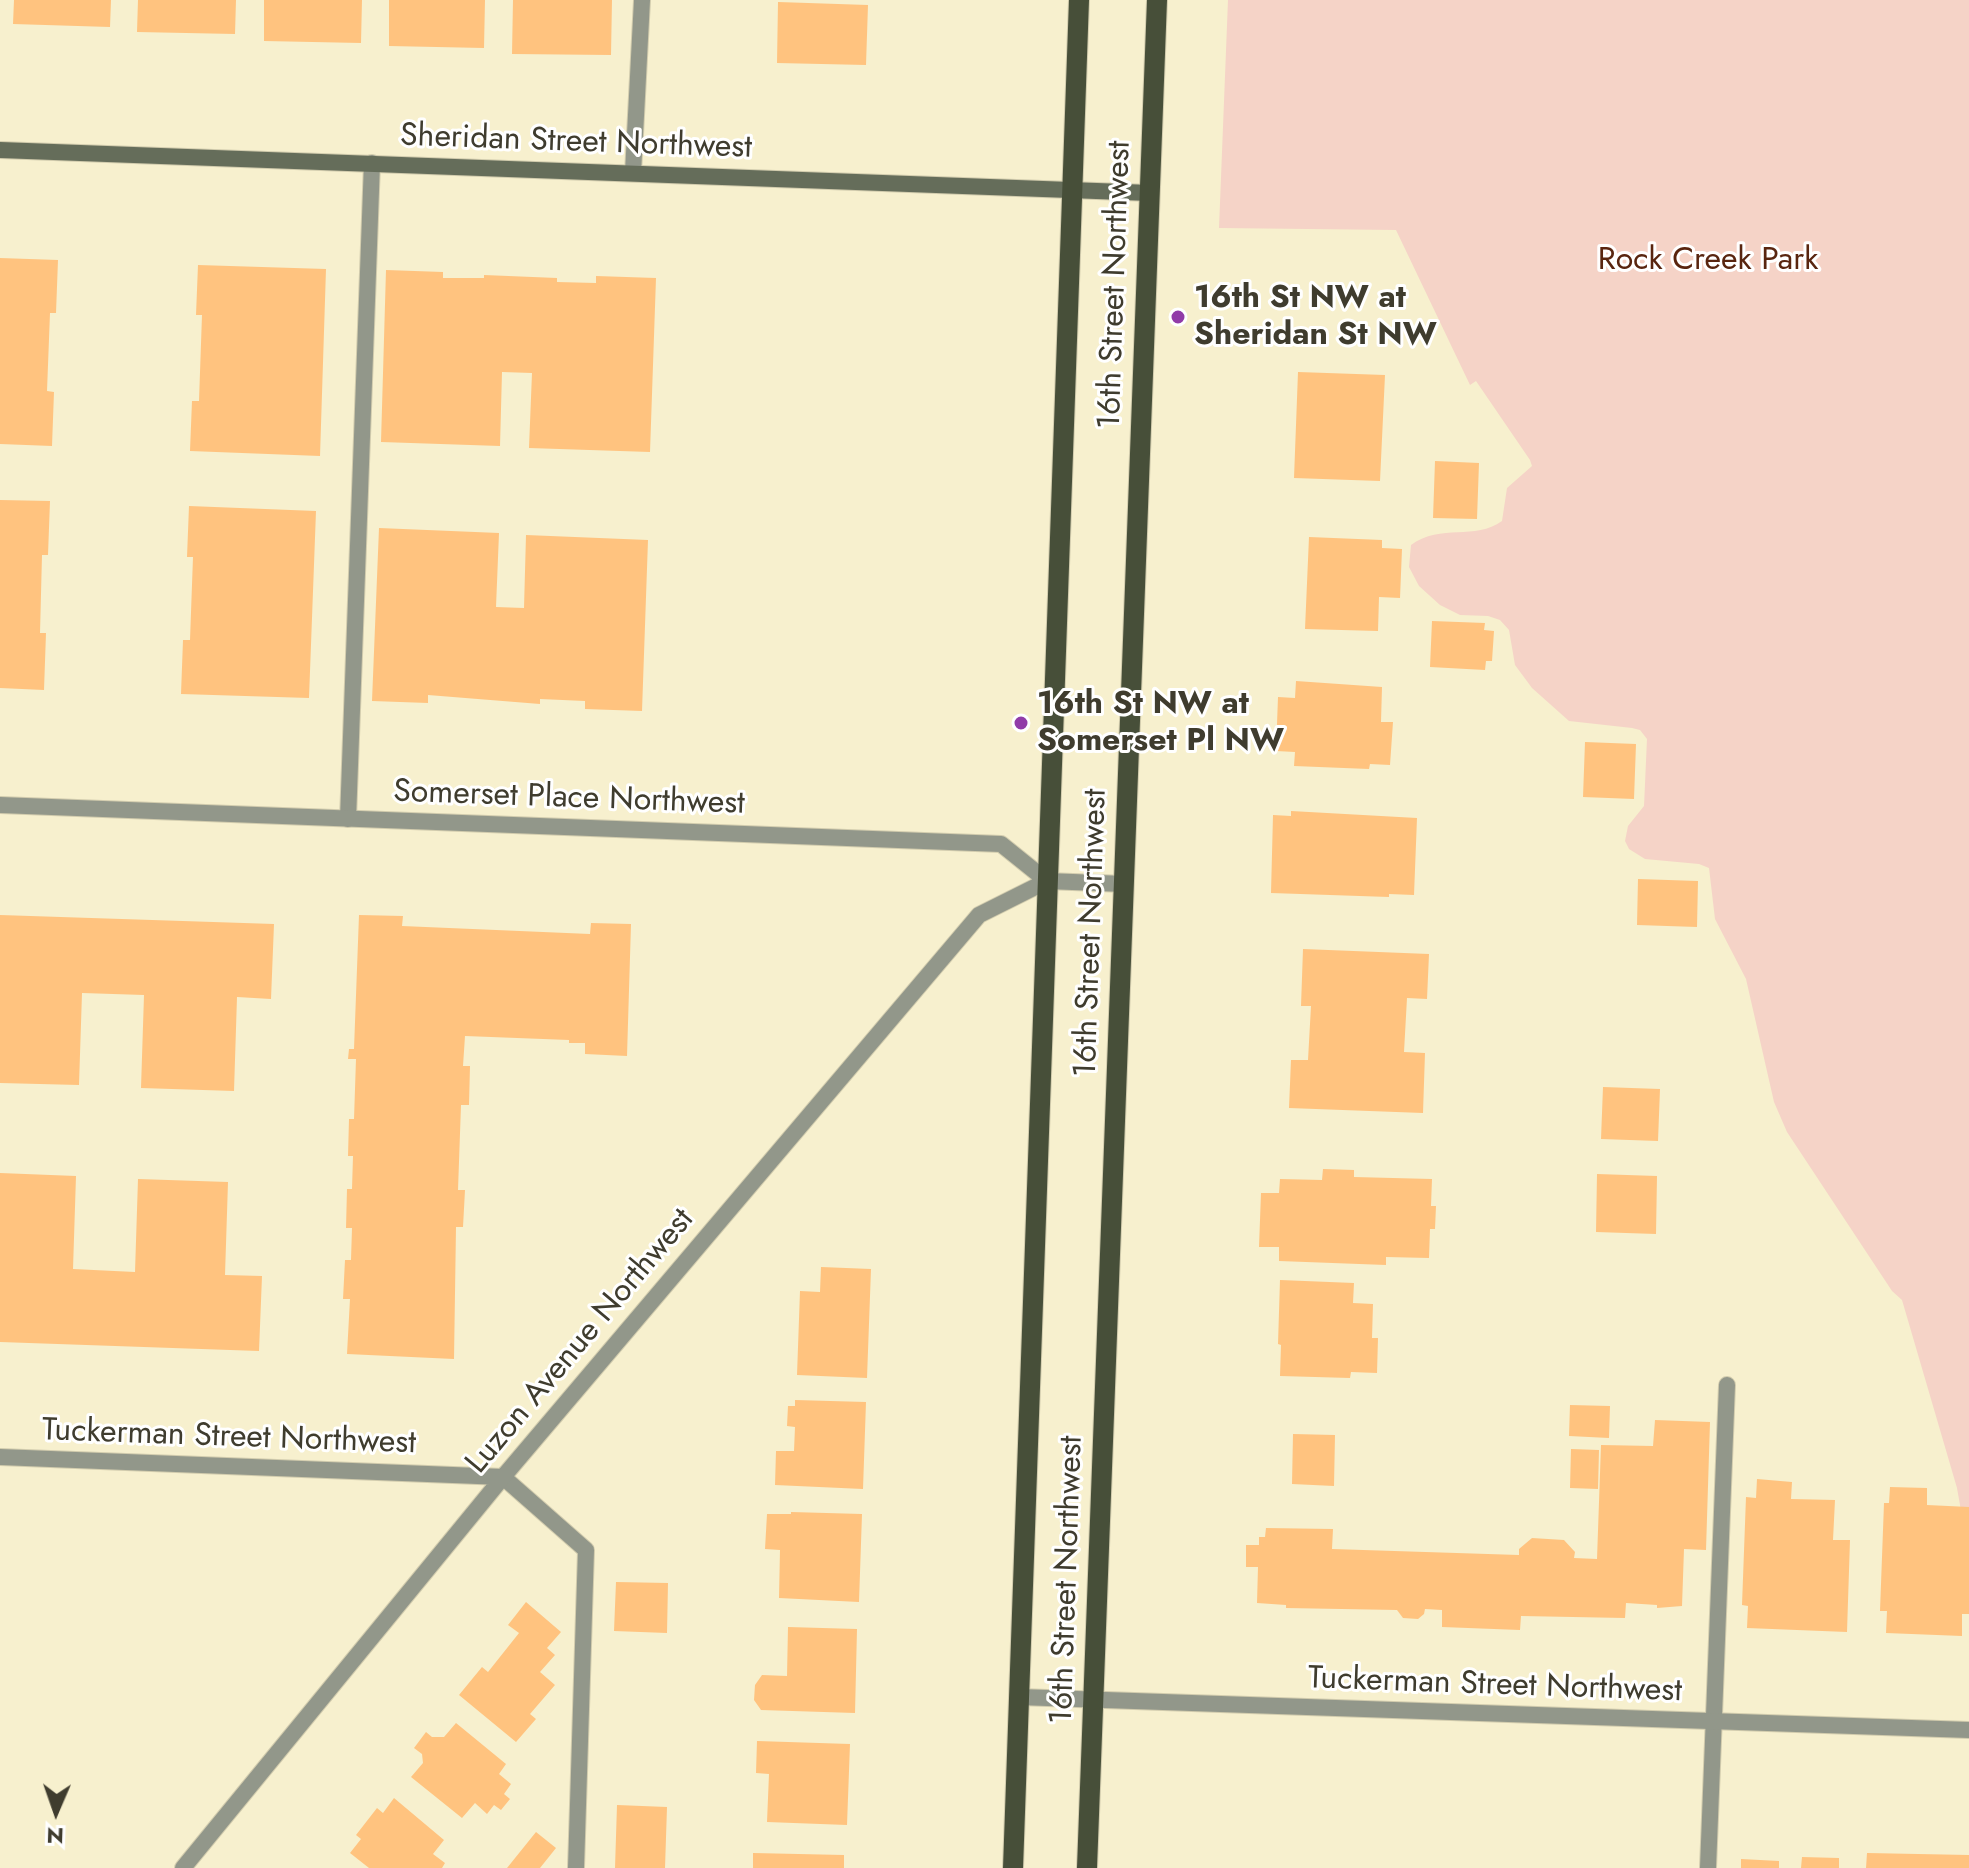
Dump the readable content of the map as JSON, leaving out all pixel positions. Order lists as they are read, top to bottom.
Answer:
{
  "streets": {
    "main road": ["16th Street Northwest"],
    "street": [
      "Sheridan Street Northwest",
      "Somerset Place Northwest",
      "Luzon Avenue Northwest",
      "Tuckerman Street Northwest"
    ]
  },
  "crossings": [
    ["Sheridan Street Northwest", "16th Street Northwest"],
    ["16th Street Northwest", "Somerset Place Northwest"],
    ["16th Street Northwest", "Luzon Avenue Northwest"],
    ["16th Street Northwest", "Tuckerman Street Northwest"],
    ["Somerset Place Northwest", "Luzon Avenue Northwest"],
    ["Luzon Avenue Northwest", "Tuckerman Street Northwest"]
  ],
  "parks": ["Rock Creek Park"],
  "places": ["16th St NW at Sheridan St NW", "16th St NW at Somerset Pl NW"],
  "north": "bottom"
}
